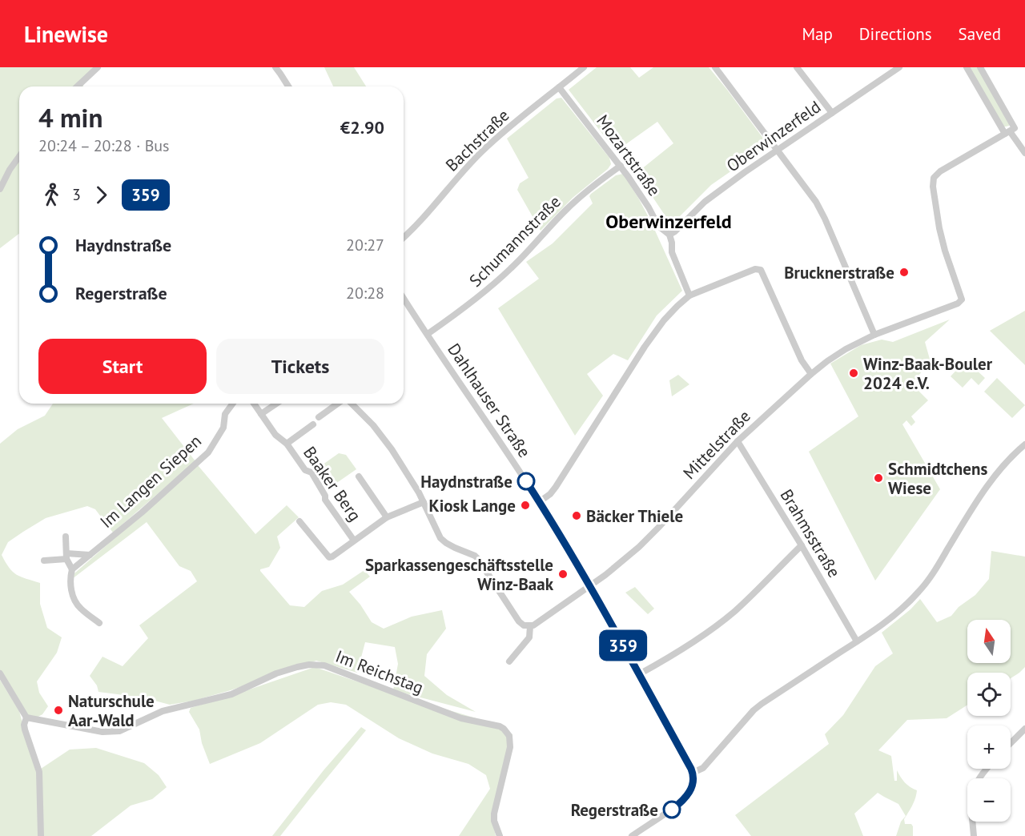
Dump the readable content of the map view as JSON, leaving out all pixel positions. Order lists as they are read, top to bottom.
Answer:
{
  "streets": {
    "street": [
      "Oberwinzerfeld",
      "Bachstraße",
      "Mozartstraße",
      "Schumannstraße",
      "Dahlhauser Straße",
      "Mittelstraße",
      "Im Langen Siepen",
      "Baaker Berg",
      "Brahmsstraße",
      "Im Reichstag"
    ]
  },
  "crossings": [
    ["Oberwinzerfeld", "Mozartstraße"],
    ["Bachstraße", "Mozartstraße"],
    ["Mozartstraße", "Schumannstraße"],
    ["Schumannstraße", "Dahlhauser Straße"],
    ["Dahlhauser Straße", "Mittelstraße"],
    ["Mittelstraße", "Brahmsstraße"]
  ],
  "districts": ["Oberwinzerfeld"],
  "places": [
    "Brucknerstraße",
    "Winz-Baak-Bouler 2024 e.V.",
    "Schmidtchens Wiese",
    "Haydnstraße",
    "Kiosk Lange",
    "Bäcker Thiele",
    "Sparkassengeschäftsstelle Winz-Baak",
    "Naturschule Aar-Wald",
    "Regerstraße"
  ],
  "lines": ["bus line 359"],
  "north": "top",
  "page": {
    "header": "Linewise",
    "nav": ["Map", "Directions", "Saved"],
    "on_map": "359",
    "heading": ["4 min", "20:24 – 20:28 · Bus", "€2.90"],
    "legs": ["3", "359"],
    "list": [
      {
        "name": "Haydnstraße",
        "value": "20:27"
      },
      {
        "name": "Regerstraße",
        "value": "20:28"
      }
    ],
    "buttons": ["Start", "Tickets"],
    "map_buttons": ["+", "−"]
  }
}
